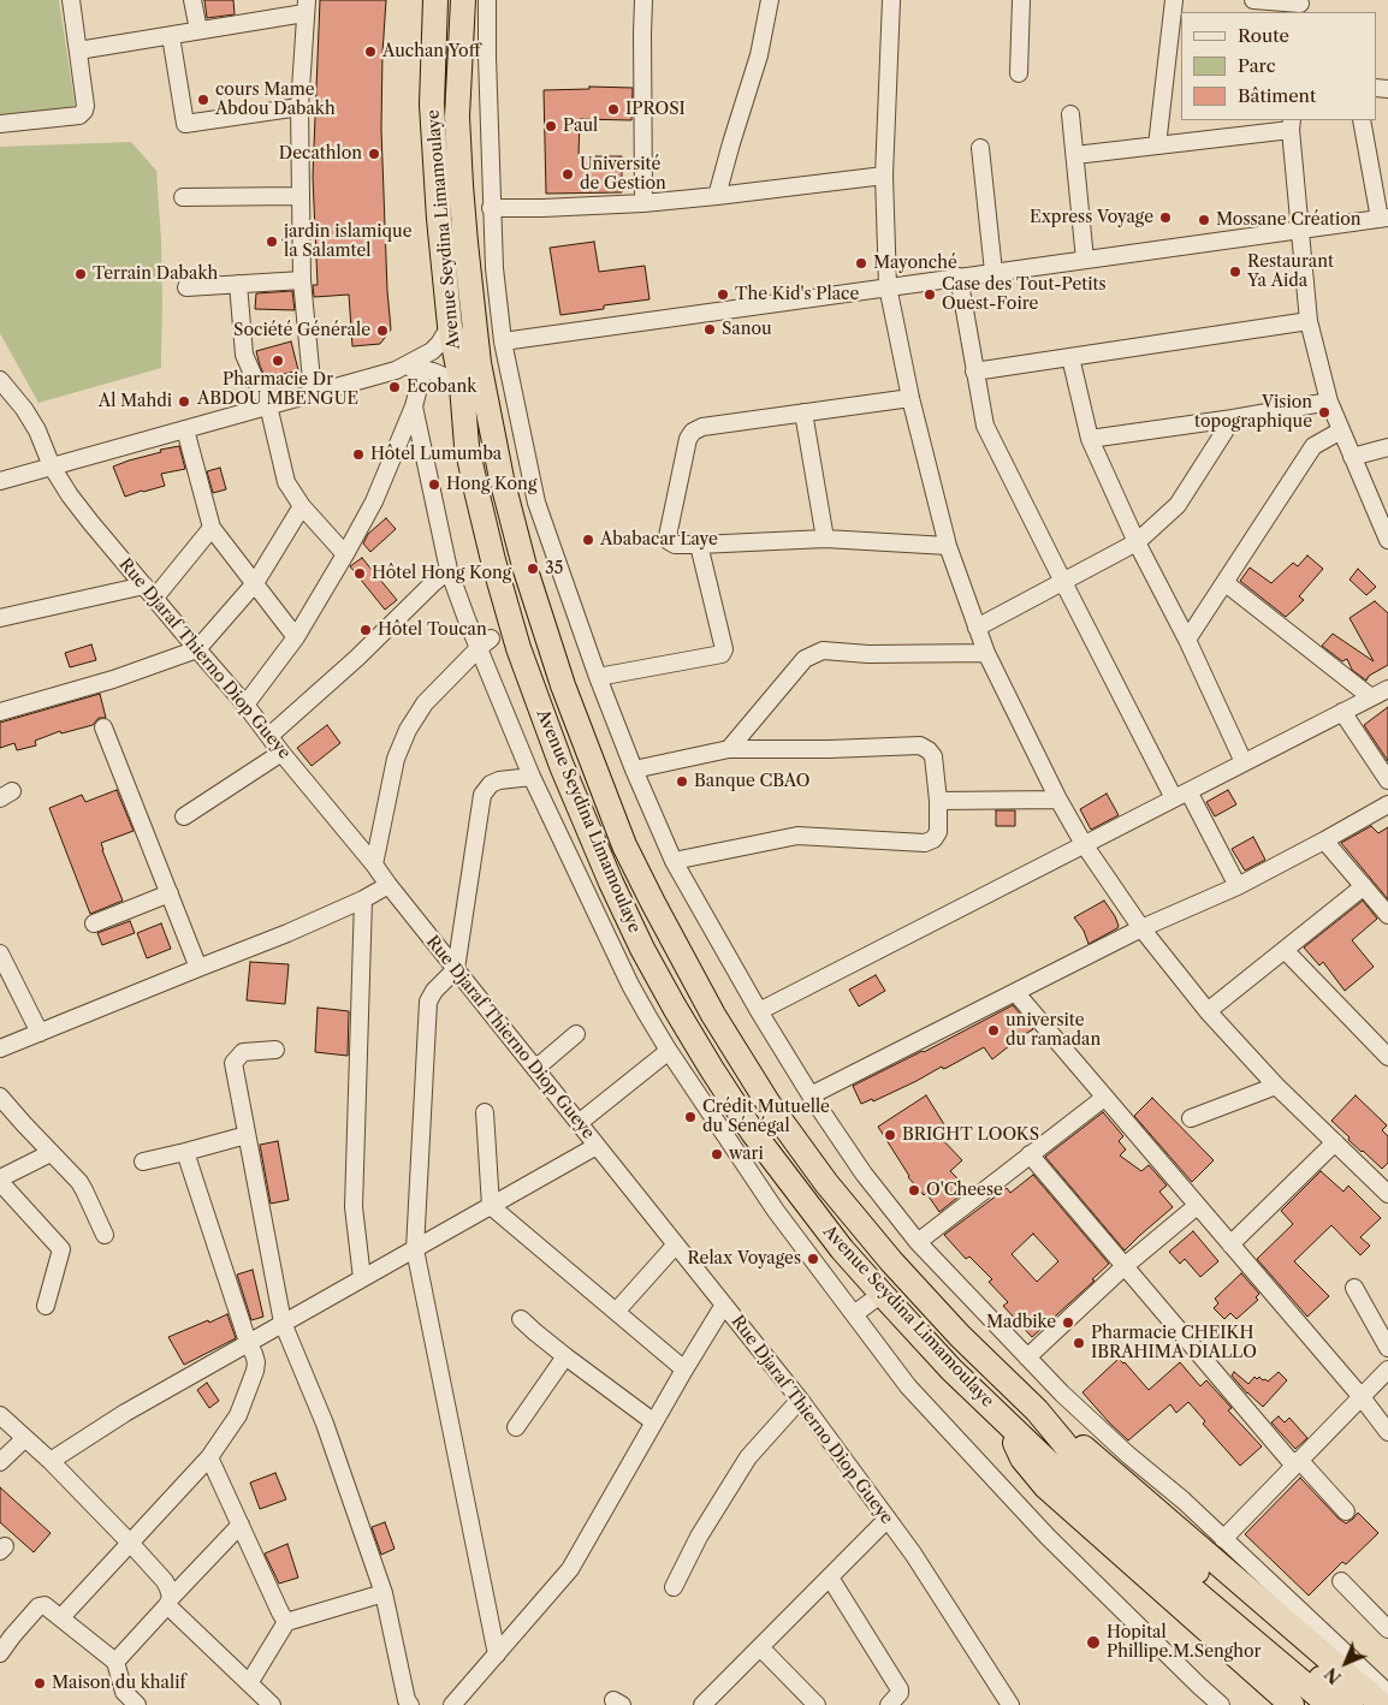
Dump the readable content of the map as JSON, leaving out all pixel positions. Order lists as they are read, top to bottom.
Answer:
{
  "streets": {
    "highway": ["Avenue Seydina Limamoulaye"],
    "street": ["Rue Djaraf Thierno Diop Gueye"]
  },
  "places": [
    "Auchan Yoff",
    "cours Mame Abdou Dabakh",
    "IPROSI",
    "Paul",
    "Decathlon",
    "Université de Gestion",
    "Express Voyage",
    "Mossane Création",
    "jardin islamique la Salamtel",
    "Mayonché",
    "Restaurant Ya Aida",
    "Terrain Dabakh",
    "The Kid's Place",
    "Case des Tout-Petits Ouest-Foire",
    "Sanou",
    "Société Générale",
    "Pharmacie Dr ABDOU MBENGUE",
    "Ecobank",
    "Al Mahdi",
    "Vision topographique",
    "Hôtel Lumumba",
    "Hong Kong",
    "Ababacar Laye",
    "35",
    "Hôtel Hong Kong",
    "Hôtel Toucan",
    "Banque CBAO",
    "universite du ramadan",
    "Crédit Mutuelle du Sénégal",
    "BRIGHT LOOKS",
    "wari",
    "O'Cheese",
    "Relax Voyages",
    "Madbike",
    "Pharmacie CHEIKH IBRAHIMA DIALLO",
    "Hopital Phillipe.M.Senghor",
    "Maison du khalif"
  ],
  "legend": ["Route", "Parc", "Bâtiment"],
  "north": "bottom left"
}
